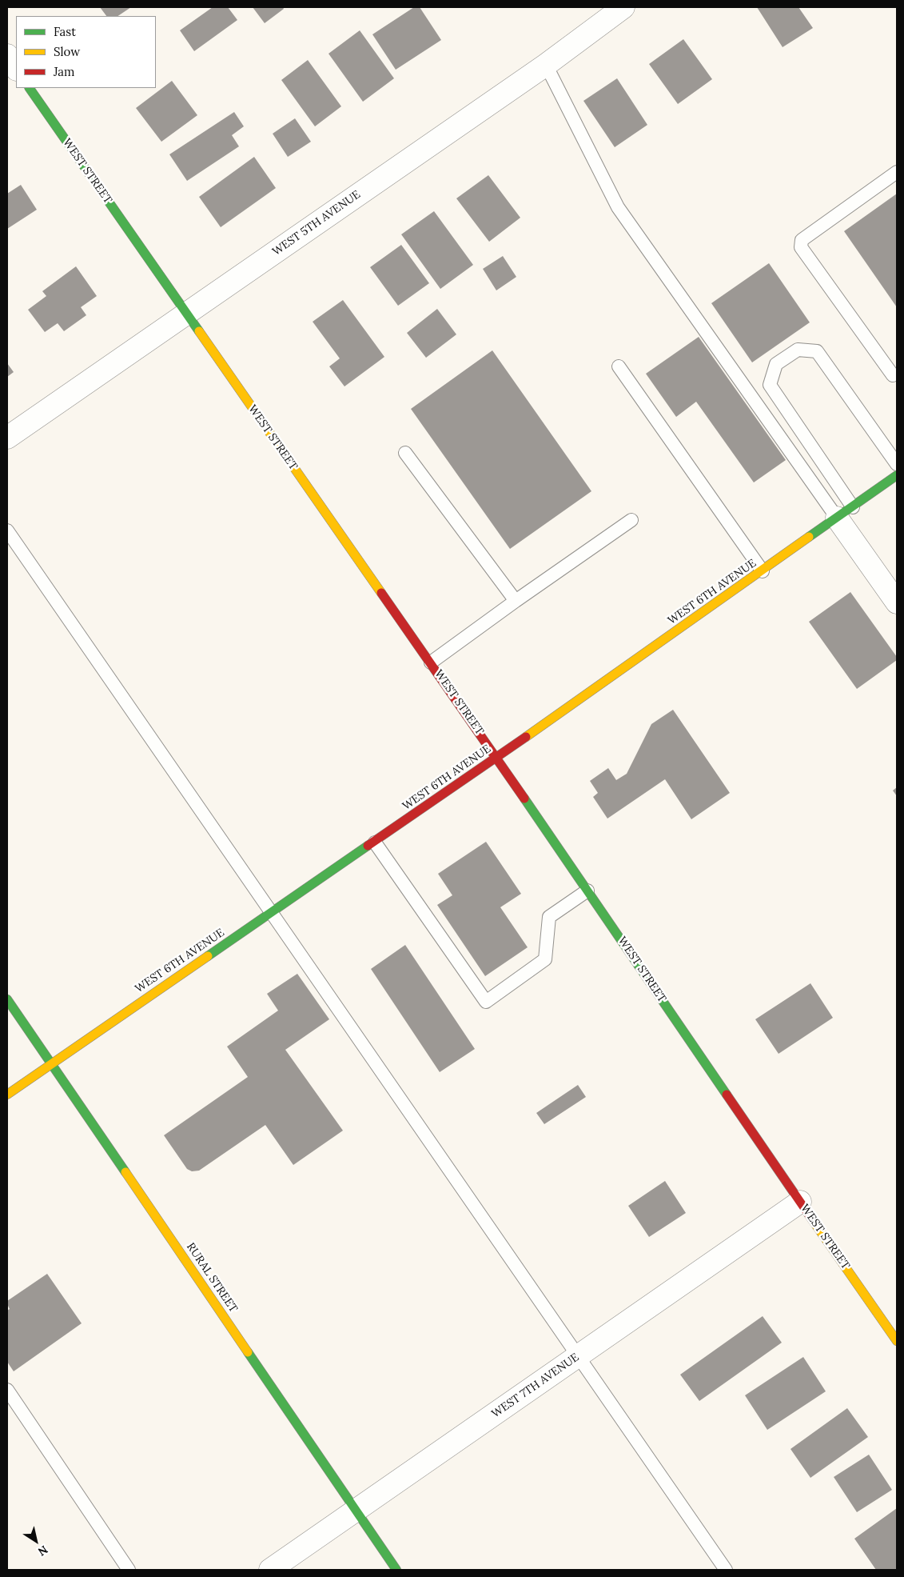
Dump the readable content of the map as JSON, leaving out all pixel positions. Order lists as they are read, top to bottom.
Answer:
{
  "streets": {
    "street": [
      "WEST STREET",
      "WEST 5TH AVENUE",
      "WEST 6TH AVENUE",
      "RURAL STREET",
      "WEST 7TH AVENUE"
    ]
  },
  "crossings": [
    ["WEST STREET", "WEST 5TH AVENUE"],
    ["WEST STREET", "WEST 6TH AVENUE"],
    ["WEST STREET", "WEST 7TH AVENUE"],
    ["WEST 6TH AVENUE", "RURAL STREET"],
    ["RURAL STREET", "WEST 7TH AVENUE"]
  ],
  "legend": ["Fast", "Slow", "Jam"],
  "north": "bottom right"
}
